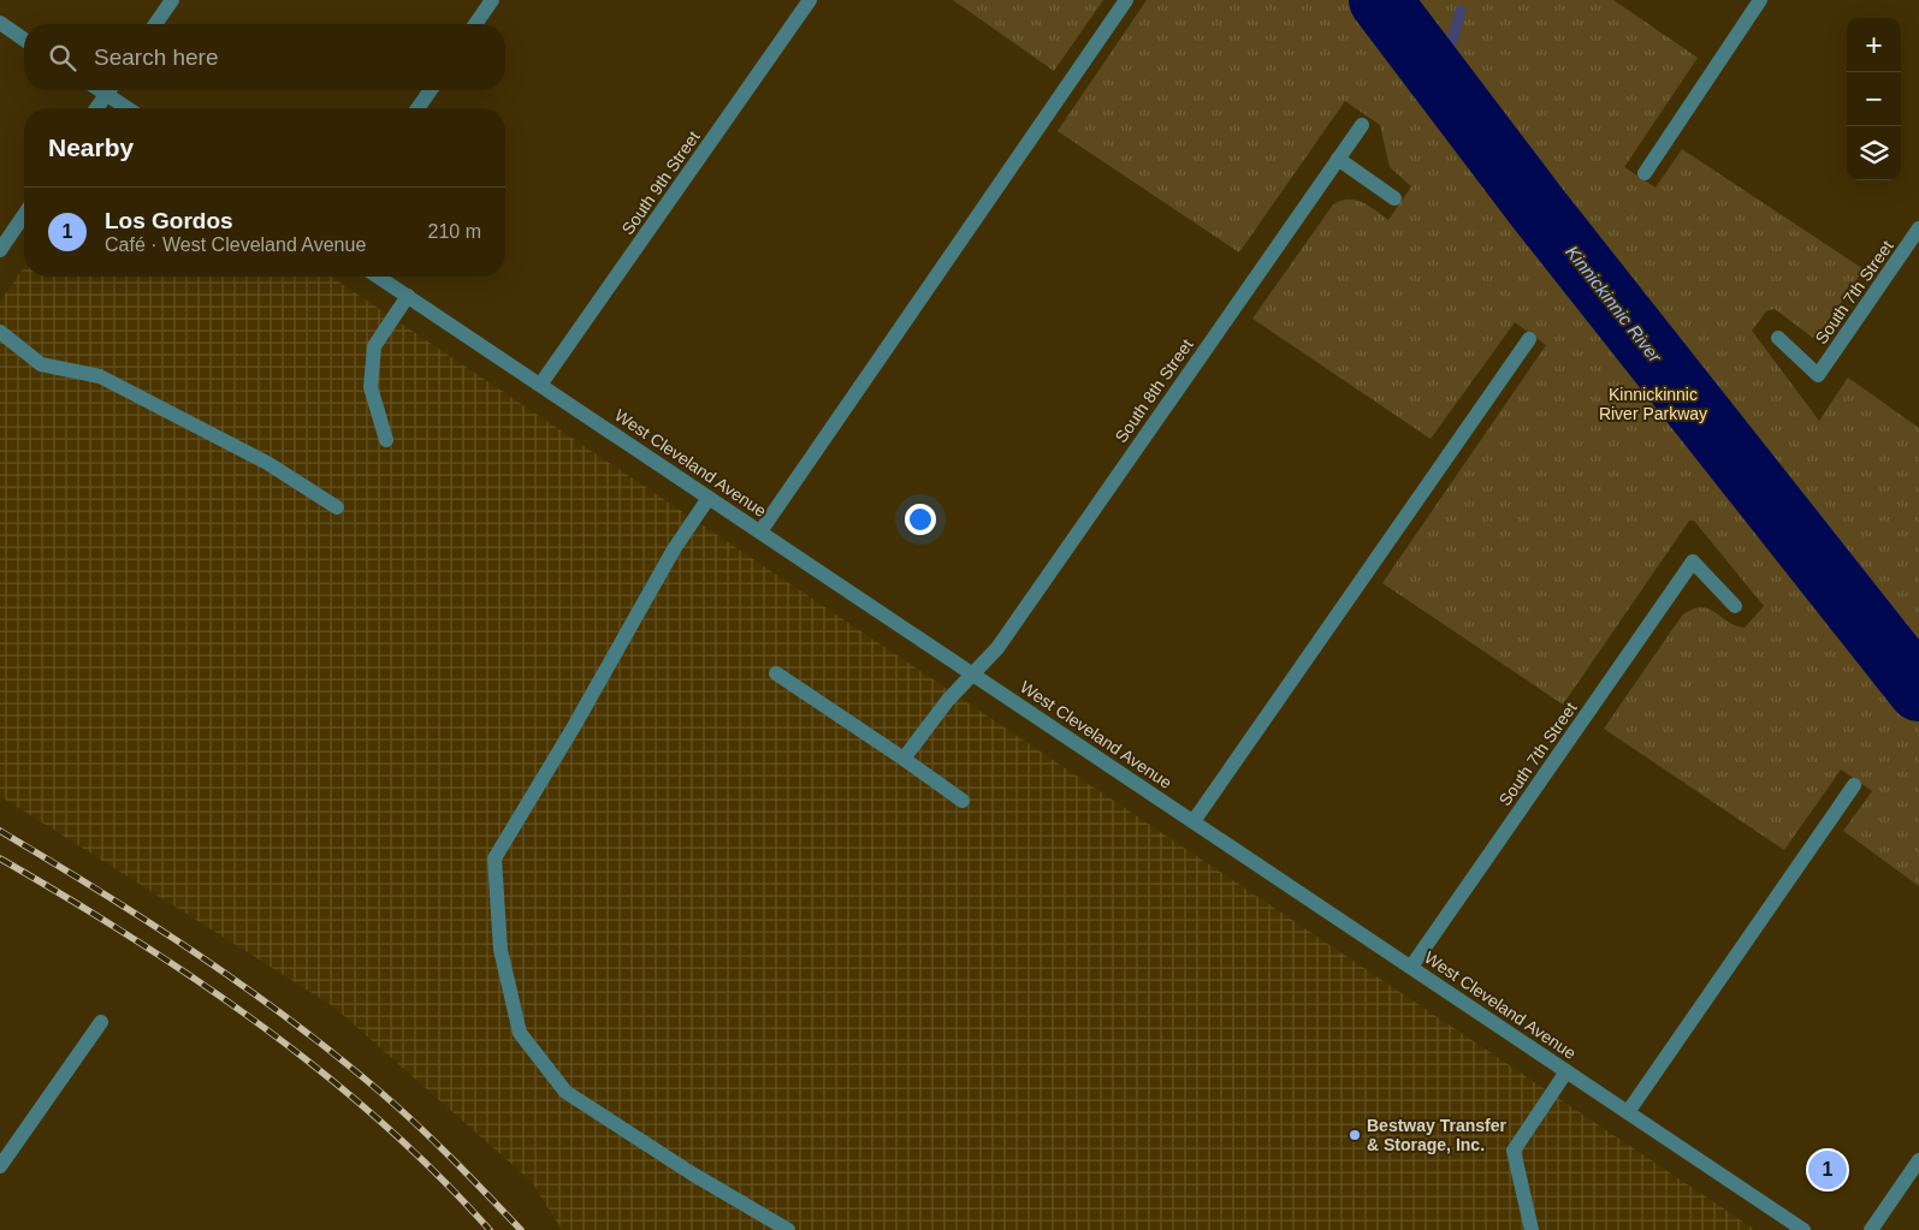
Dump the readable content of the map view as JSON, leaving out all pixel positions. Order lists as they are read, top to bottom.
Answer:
{
  "streets": {
    "street": [
      "South 9th Street",
      "South 7th Street",
      "South 8th Street",
      "West Cleveland Avenue"
    ]
  },
  "crossings": [
    ["South 9th Street", "West Cleveland Avenue"],
    ["South 7th Street", "West Cleveland Avenue"],
    ["South 8th Street", "West Cleveland Avenue"]
  ],
  "water": ["Kinnickinnic River"],
  "parks": ["Kinnickinnic River Parkway"],
  "places": ["Bestway Transfer & Storage, Inc."],
  "page": {
    "map_buttons": ["+", "−"],
    "search": "Search here",
    "heading": "Nearby",
    "list": [
      {
        "mark": "1",
        "name": "Los Gordos",
        "note": "Café · West Cleveland Avenue",
        "value": "210 m"
      }
    ],
    "pins": "1"
  }
}
